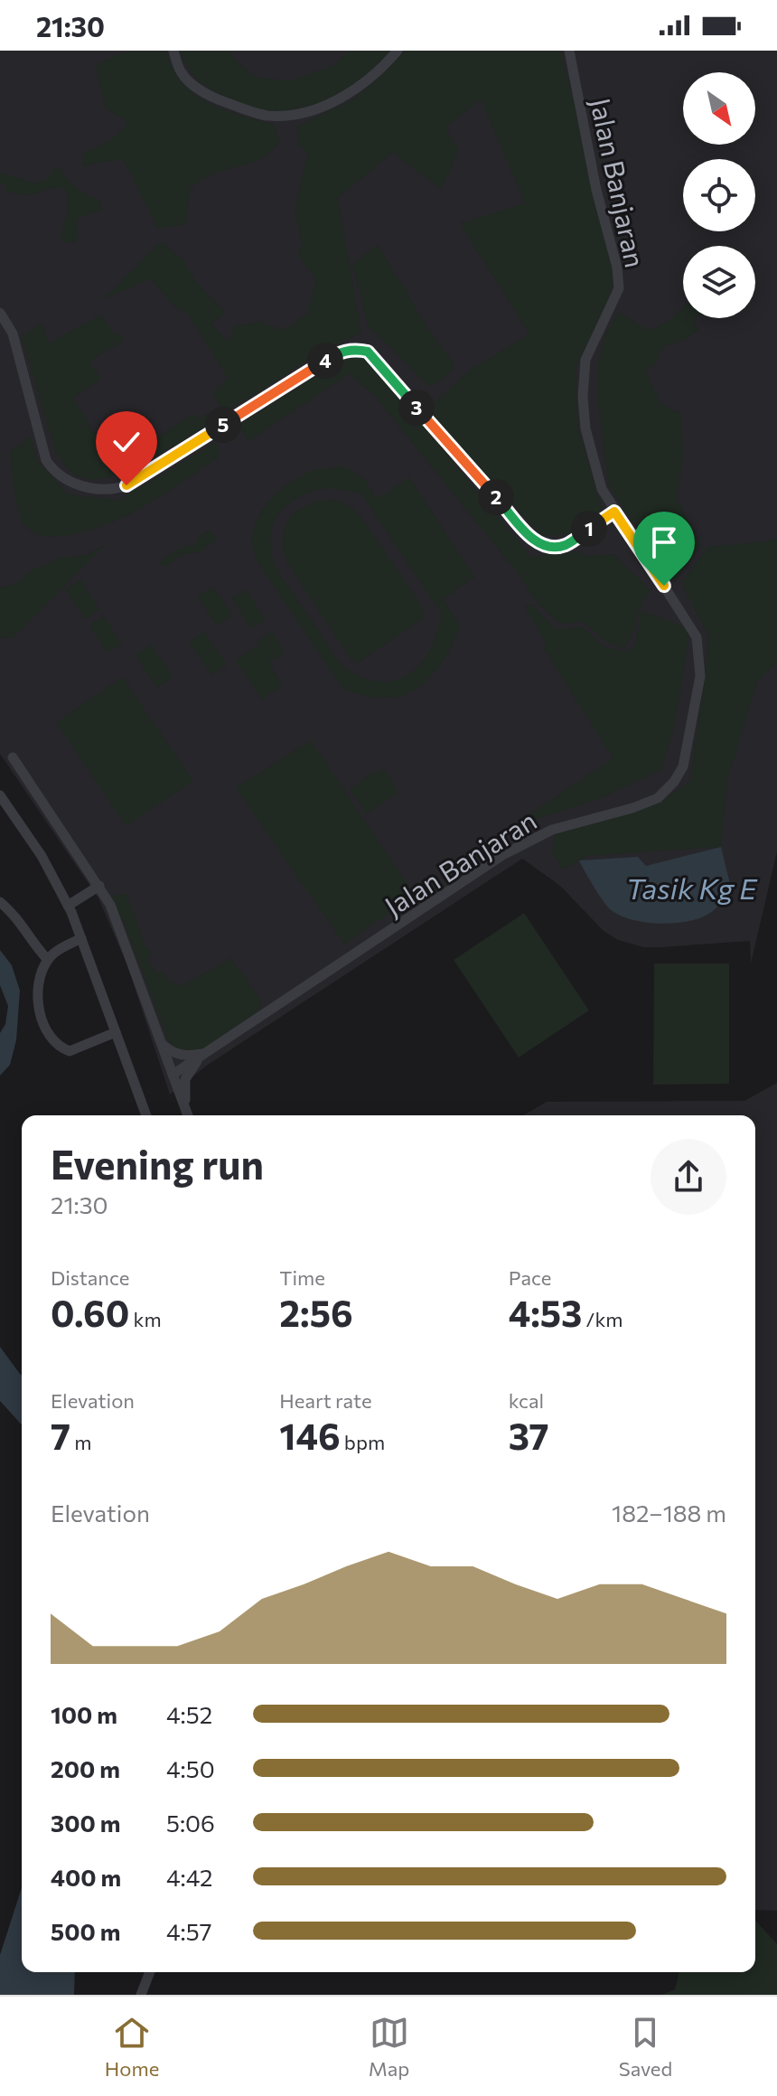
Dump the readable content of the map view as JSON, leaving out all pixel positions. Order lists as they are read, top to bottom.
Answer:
{
  "streets": {
    "street": ["Jalan Banjaran"]
  },
  "water": ["Tasik Kg E"],
  "north": "bottom right",
  "page": {
    "status": "21:30",
    "pins": [
      "4",
      "3",
      "5",
      "2",
      "1"
    ],
    "heading": ["Evening run", "21:30"],
    "stats": [
      ["Distance", "0.60 km"],
      ["Time", "2:56"],
      ["Pace", "4:53 /km"],
      ["Elevation", "7 m"],
      ["Heart rate", "146 bpm"],
      ["kcal", "37"]
    ],
    "chart": ["Elevation", "182–188 m"],
    "list": [
      {
        "name": "100 m",
        "note": "4:52"
      },
      {
        "name": "200 m",
        "note": "4:50"
      },
      {
        "name": "300 m",
        "note": "5:06"
      },
      {
        "name": "400 m",
        "note": "4:42"
      },
      {
        "name": "500 m",
        "note": "4:57"
      }
    ],
    "tabs": ["Home", "Map", "Saved"]
  }
}
